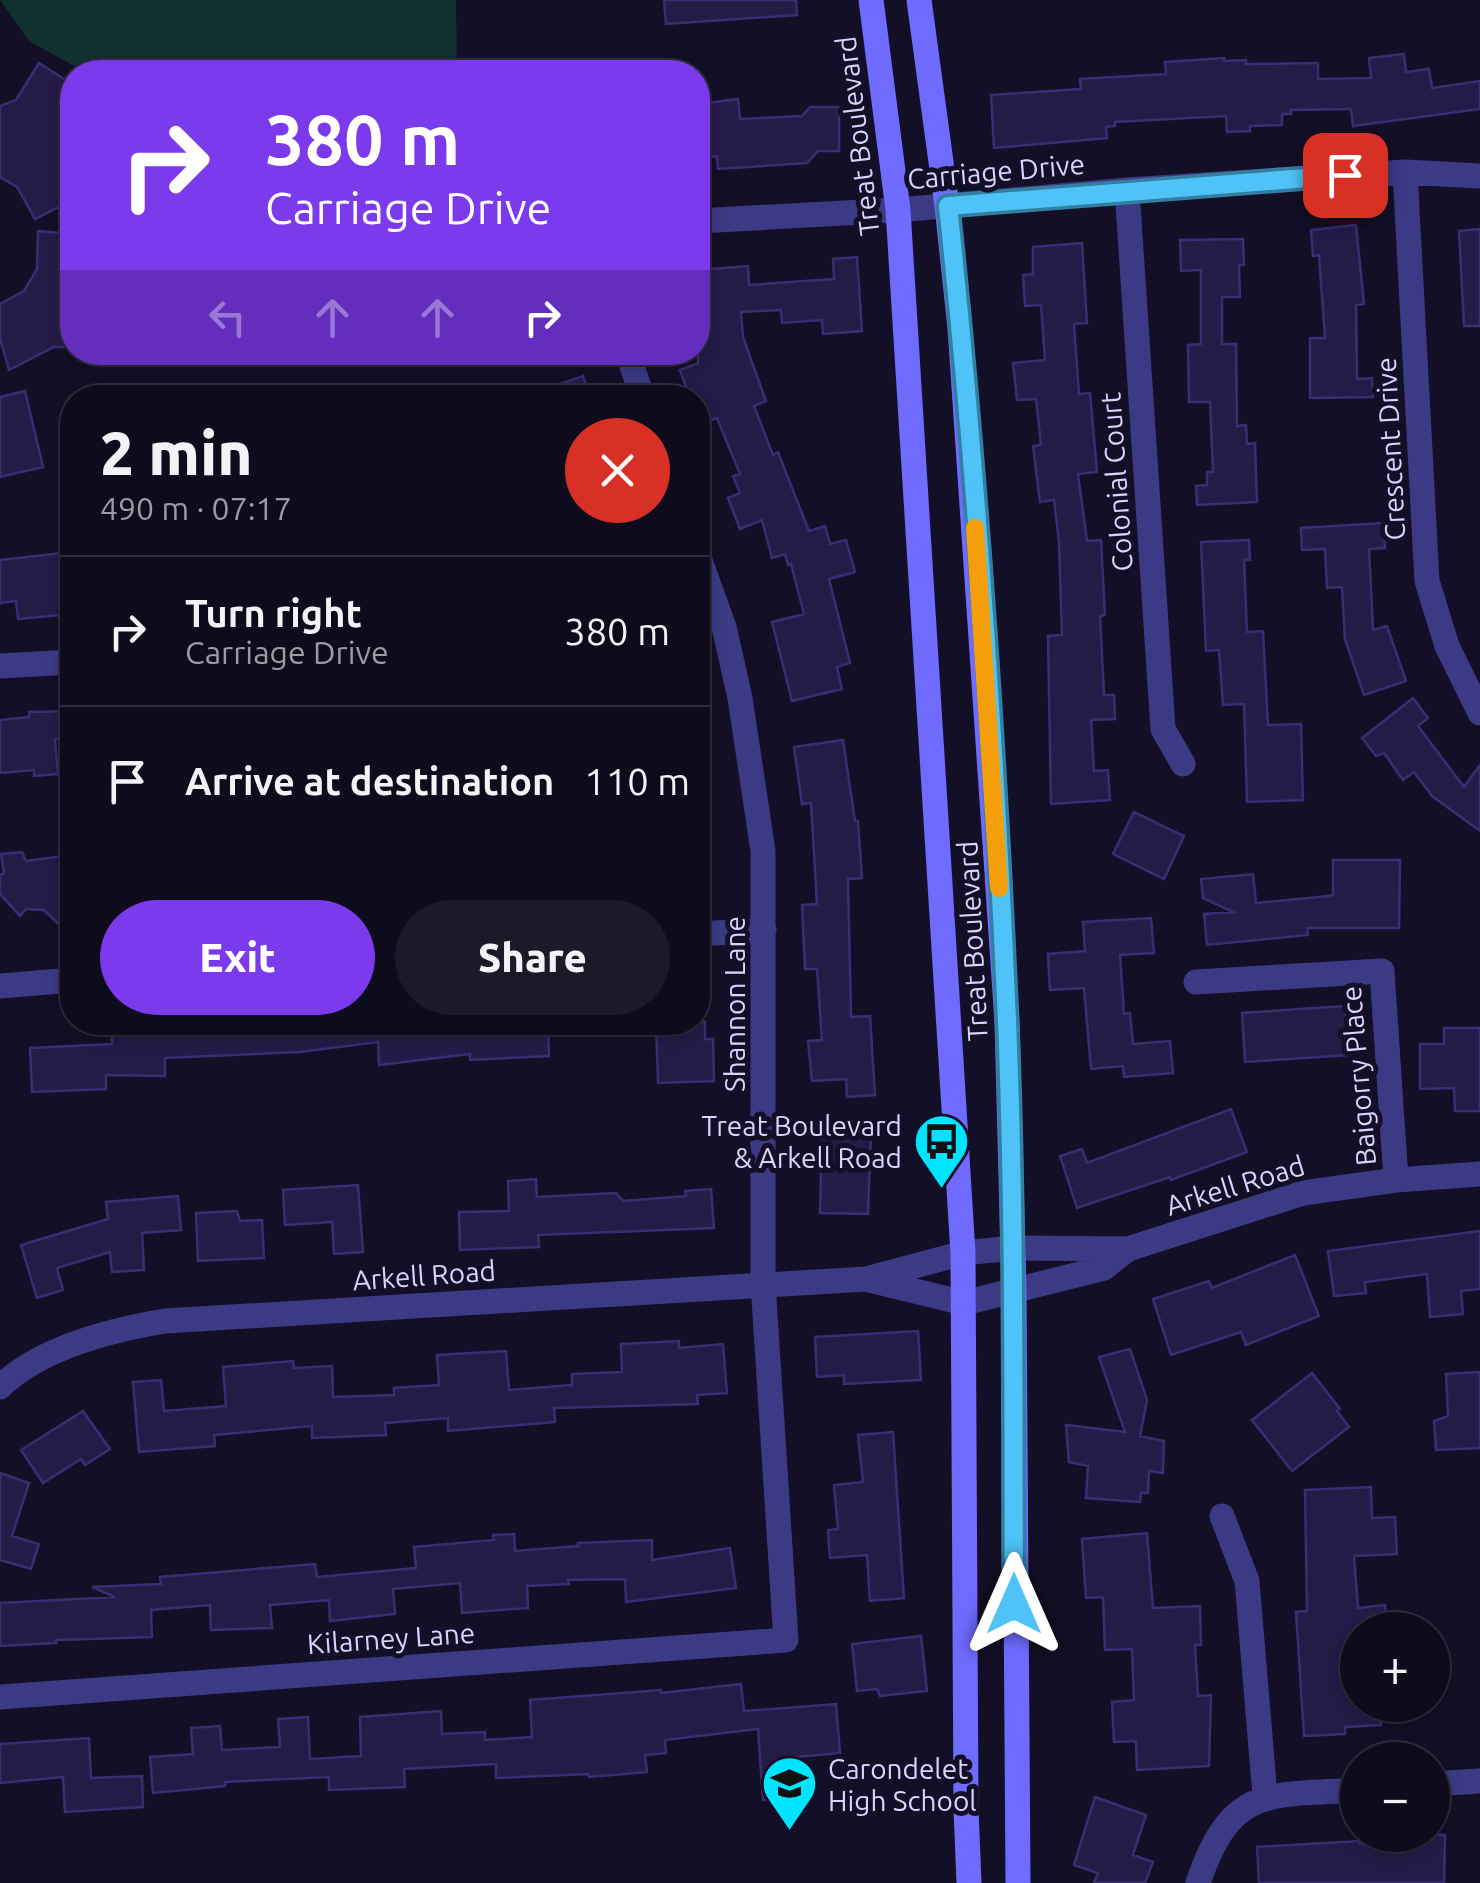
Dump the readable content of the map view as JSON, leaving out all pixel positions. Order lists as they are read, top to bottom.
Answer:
{
  "streets": {
    "main road": ["Treat Boulevard"],
    "street": [
      "Carriage Drive",
      "Crescent Drive",
      "Colonial Court",
      "Shannon Lane",
      "Baigorry Place",
      "Arkell Road",
      "Kilarney Lane"
    ]
  },
  "crossings": [
    ["Treat Boulevard", "Carriage Drive"],
    ["Treat Boulevard", "Arkell Road"],
    ["Carriage Drive", "Crescent Drive"],
    ["Carriage Drive", "Colonial Court"],
    ["Shannon Lane", "Arkell Road"],
    ["Shannon Lane", "Kilarney Lane"],
    ["Baigorry Place", "Arkell Road"]
  ],
  "places": {
    "bus stop": ["Treat Boulevard & Arkell Road"],
    "school or university": ["Carondelet High School"]
  },
  "page": {
    "turn": ["380 m", "Carriage Drive"],
    "heading": ["2 min", "490 m · 07:17"],
    "list": [
      {
        "name": "Turn right",
        "note": "Carriage Drive",
        "value": "380 m"
      },
      {
        "name": "Arrive at destination",
        "value": "110 m"
      }
    ],
    "buttons": ["Exit", "Share"],
    "map_buttons": ["+", "−"]
  }
}
